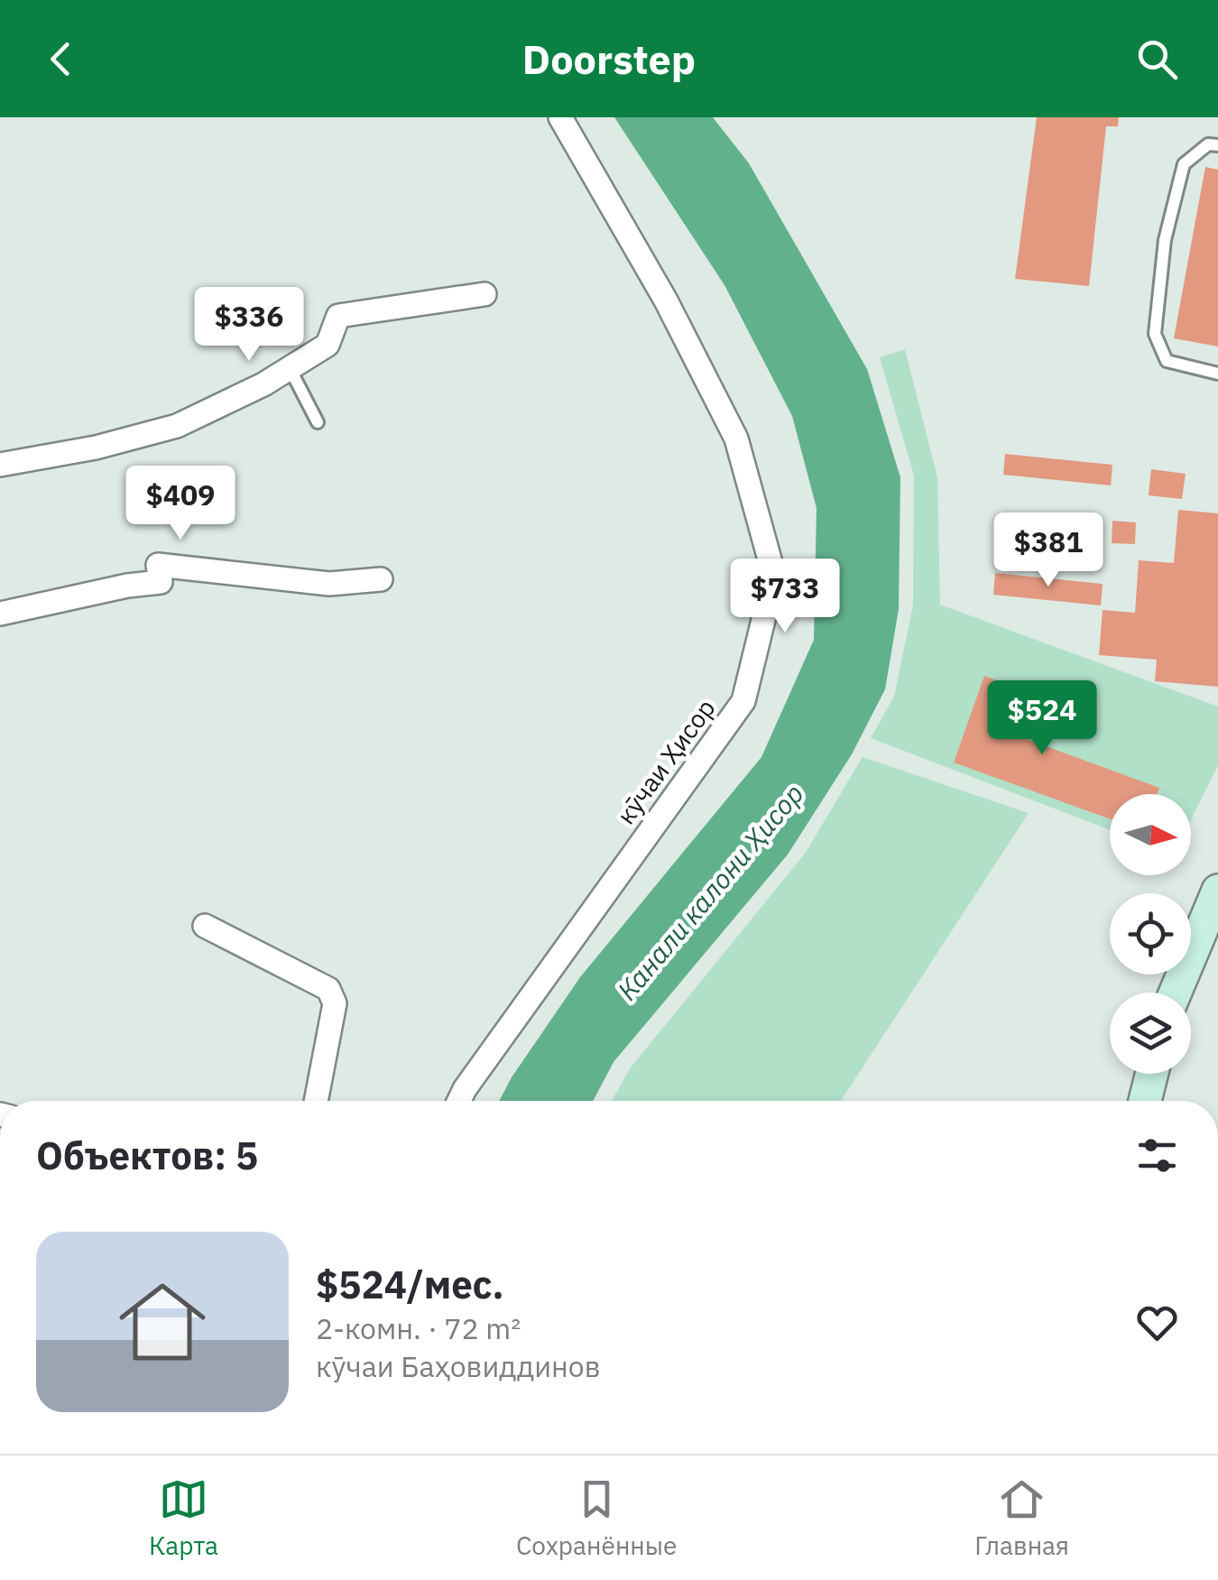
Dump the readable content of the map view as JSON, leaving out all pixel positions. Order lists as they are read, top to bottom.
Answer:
{
  "streets": {
    "street": ["кӯчаи Ҳисор"]
  },
  "water": ["Канали калони Ҳисор"],
  "north": "right",
  "page": {
    "header": "Doorstep",
    "price": [
      "$336",
      "$409",
      "$381",
      "$733",
      "$524"
    ],
    "heading": "Объектов: 5",
    "list": [
      {
        "name": "$524/мес.",
        "note": "2-комн. · 72 m² · кӯчаи Баҳовиддинов"
      }
    ],
    "tabs": ["Карта", "Сохранённые", "Главная"]
  }
}
